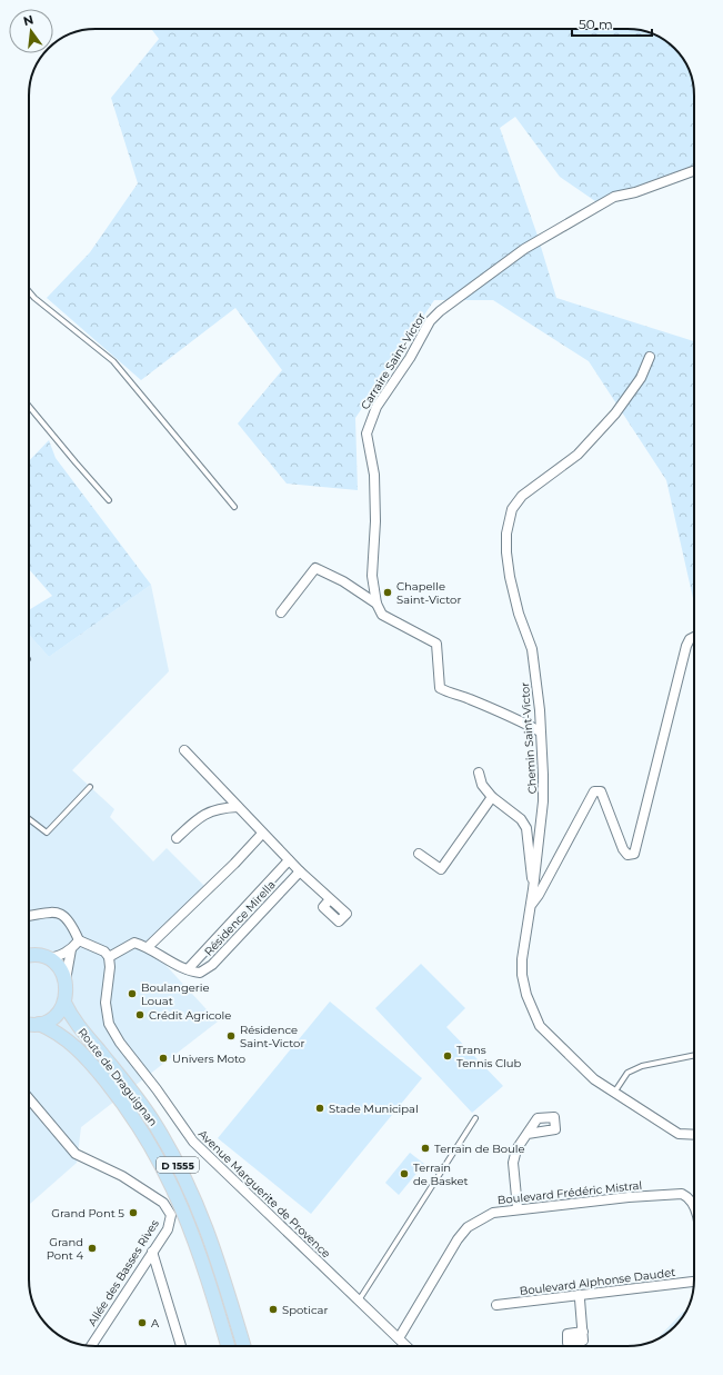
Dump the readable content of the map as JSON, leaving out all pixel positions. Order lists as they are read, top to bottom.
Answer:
{
  "streets": {
    "main road": ["Route de Draguignan", "D 1555"],
    "street": [
      "Carraire Saint-Victor",
      "Chemin Saint-Victor",
      "Résidence Mirella",
      "Boulevard Frédéric Mistral",
      "Avenue Marguerite de Provence",
      "Allée des Basses Rives",
      "Boulevard Alphonse Daudet"
    ]
  },
  "crossings": [
    ["Boulevard Frédéric Mistral", "Avenue Marguerite de Provence"]
  ],
  "places": [
    "Chapelle Saint-Victor",
    "Boulangerie Louat",
    "Crédit Agricole",
    "Résidence Saint-Victor",
    "Trans Tennis Club",
    "Univers Moto",
    "Stade Municipal",
    "Terrain de Boule",
    "Terrain de Basket",
    "Grand Pont 5",
    "Grand Pont 4",
    "Spoticar",
    "A"
  ],
  "scale_bar": "50 m",
  "north": "top"
}
